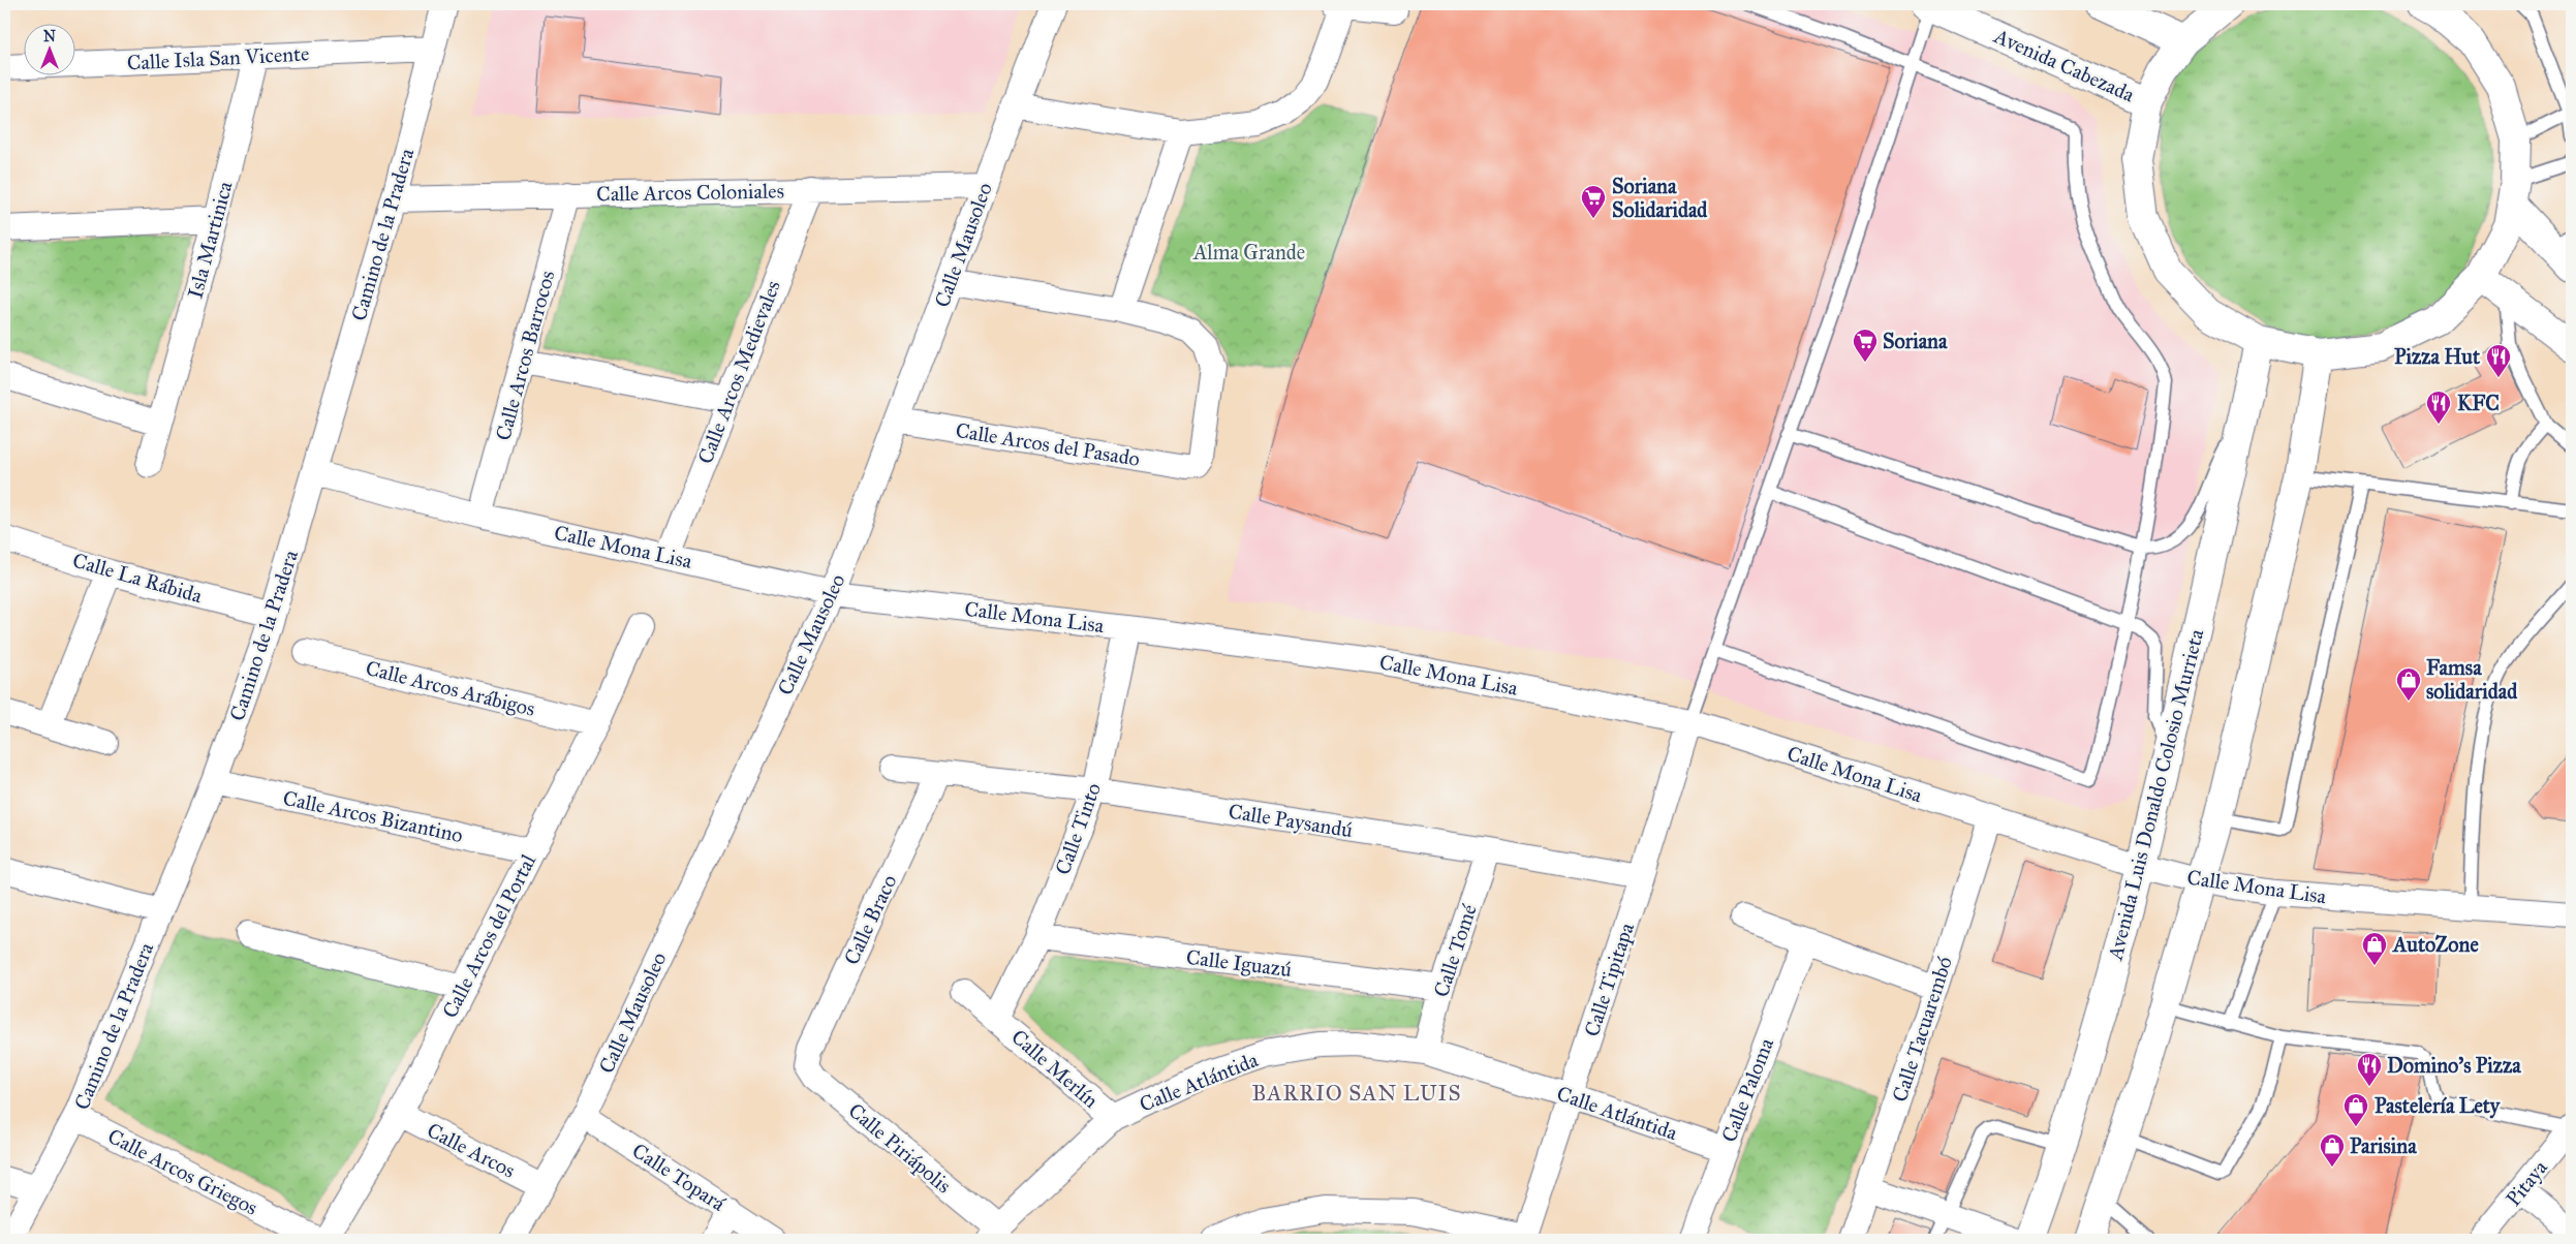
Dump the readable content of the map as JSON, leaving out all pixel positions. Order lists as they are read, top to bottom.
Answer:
{
  "streets": {
    "main road": ["Avenida Cabezada", "Avenida Luis Donaldo Colosio Murrieta"],
    "street": [
      "Calle Isla San Vicente",
      "Calle Arcos Coloniales",
      "Camino de la Pradera",
      "Isla Martinica",
      "Calle Mausoleo",
      "Calle Arcos Barrocos",
      "Calle Arcos Medievales",
      "Calle Arcos del Pasado",
      "Calle Mona Lisa",
      "Calle La Rábida",
      "Calle Arcos Arábigos",
      "Calle Arcos Bizantino",
      "Calle Paysandú",
      "Calle Tinto",
      "Calle Braco",
      "Calle Arcos del Portal",
      "Calle Tomé",
      "Calle Iguazú",
      "Calle Tipitapa",
      "Calle Tacuarembó",
      "Calle Merlín",
      "Calle Atlántida",
      "Calle Paloma",
      "Calle Piriápolis",
      "Calle Arcos",
      "Calle Arcos Griegos",
      "Calle Topará",
      "Pitaya"
    ]
  },
  "crossings": [
    ["Calle Isla San Vicente", "Camino de la Pradera"],
    ["Calle Isla San Vicente", "Isla Martinica"],
    ["Calle Arcos Coloniales", "Camino de la Pradera"],
    ["Calle Arcos Coloniales", "Calle Mausoleo"],
    ["Calle Arcos Coloniales", "Calle Arcos Barrocos"],
    ["Calle Arcos Coloniales", "Calle Arcos Medievales"],
    ["Camino de la Pradera", "Calle Mona Lisa"],
    ["Camino de la Pradera", "Calle La Rábida"],
    ["Camino de la Pradera", "Calle Arcos Bizantino"],
    ["Camino de la Pradera", "Calle Arcos Griegos"],
    ["Calle Mausoleo", "Calle Arcos del Pasado"],
    ["Calle Mausoleo", "Calle Mona Lisa"],
    ["Calle Mausoleo", "Calle Arcos"],
    ["Calle Mausoleo", "Calle Topará"],
    ["Calle Arcos Barrocos", "Calle Mona Lisa"],
    ["Calle Arcos Medievales", "Calle Mona Lisa"],
    ["Calle Mona Lisa", "Avenida Luis Donaldo Colosio Murrieta"],
    ["Calle Mona Lisa", "Calle Tinto"],
    ["Calle Mona Lisa", "Calle Tipitapa"],
    ["Calle Mona Lisa", "Calle Tacuarembó"],
    ["Calle Arcos Arábigos", "Calle Arcos del Portal"],
    ["Calle Arcos Bizantino", "Calle Arcos del Portal"],
    ["Calle Paysandú", "Calle Tinto"],
    ["Calle Paysandú", "Calle Braco"],
    ["Calle Paysandú", "Calle Tomé"],
    ["Calle Paysandú", "Calle Tipitapa"],
    ["Calle Tinto", "Calle Iguazú"],
    ["Calle Tinto", "Calle Merlín"],
    ["Calle Braco", "Calle Piriápolis"],
    ["Calle Arcos del Portal", "Calle Arcos"],
    ["Calle Tomé", "Calle Iguazú"],
    ["Calle Tomé", "Calle Atlántida"],
    ["Calle Tipitapa", "Calle Atlántida"],
    ["Calle Merlín", "Calle Atlántida"],
    ["Calle Atlántida", "Calle Paloma"],
    ["Calle Atlántida", "Calle Piriápolis"]
  ],
  "districts": ["BARRIO SAN LUIS"],
  "parks": ["Alma Grande"],
  "places": {
    "supermarket": ["Soriana Solidaridad", "Soriana"],
    "restaurant": ["Pizza Hut", "KFC", "Domino's Pizza"],
    "shop": [
      "Famsa solidaridad",
      "AutoZone",
      "Pastelería Lety",
      "Parisina"
    ]
  },
  "north": "top"
}
